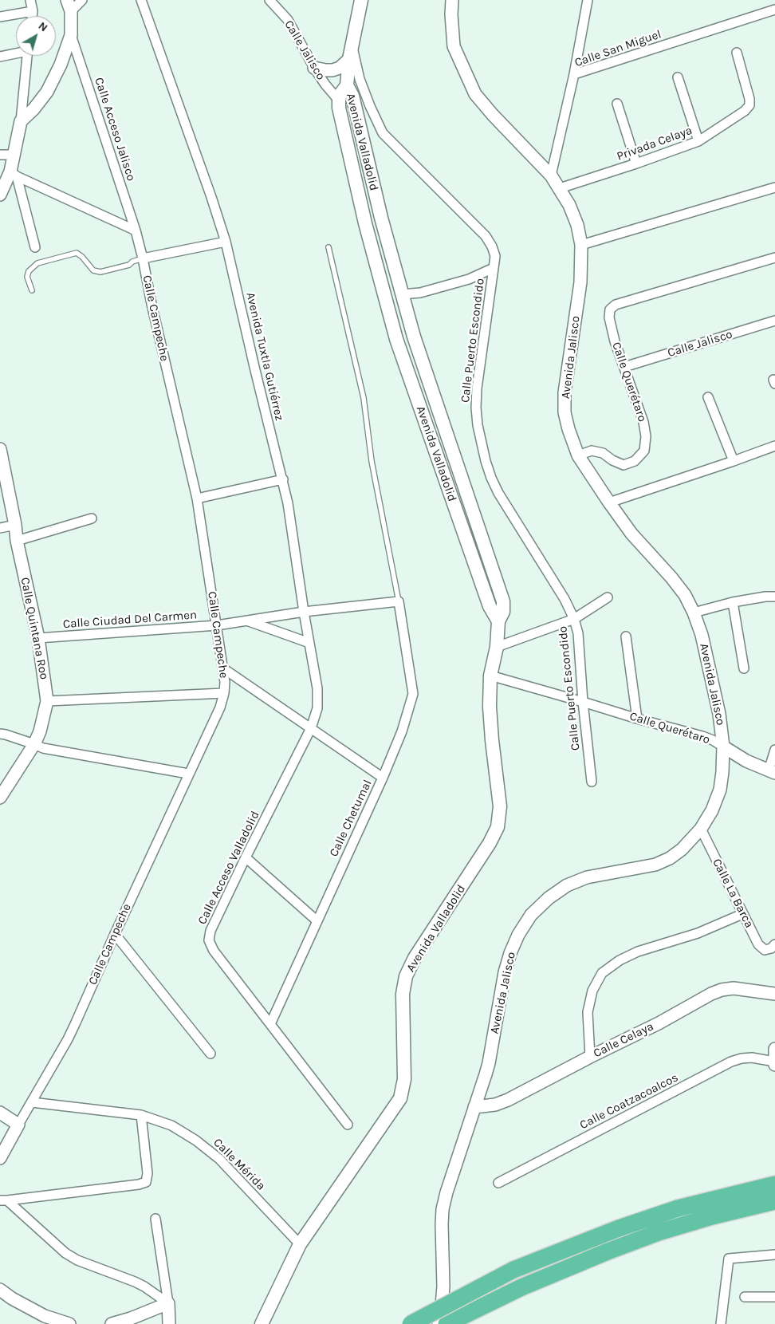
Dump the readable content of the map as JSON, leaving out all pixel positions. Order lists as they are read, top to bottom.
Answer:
{
  "streets": {
    "main road": ["Avenida Valladolid"],
    "street": [
      "Calle San Miguel",
      "Calle Jalisco",
      "Calle Acceso Jalisco",
      "Privada Celaya",
      "Calle Campeche",
      "Calle Puerto Escondido",
      "Avenida Tuxtla Gutiérrez",
      "Avenida Jalisco",
      "Calle Querétaro",
      "Calle Ciudad Del Carmen",
      "Calle Quintana Roo",
      "Calle Chetumal",
      "Calle Acceso Valladolid",
      "Calle La Barca",
      "Calle Celaya",
      "Calle Coatzacoalcos",
      "Calle Mérida"
    ]
  },
  "crossings": [
    ["Calle San Miguel", "Avenida Jalisco"],
    ["Calle Jalisco", "Avenida Valladolid"],
    ["Calle Jalisco", "Calle Querétaro"],
    ["Calle Acceso Jalisco", "Calle Campeche"],
    ["Avenida Valladolid", "Calle Querétaro"],
    ["Avenida Valladolid", "Calle Mérida"],
    ["Privada Celaya", "Avenida Jalisco"],
    ["Calle Campeche", "Calle Ciudad Del Carmen"],
    ["Calle Campeche", "Calle Chetumal"],
    ["Calle Campeche", "Calle Mérida"],
    ["Calle Puerto Escondido", "Calle Querétaro"],
    ["Avenida Tuxtla Gutiérrez", "Calle Ciudad Del Carmen"],
    ["Avenida Tuxtla Gutiérrez", "Calle Chetumal"],
    ["Avenida Tuxtla Gutiérrez", "Calle Acceso Valladolid"],
    ["Avenida Jalisco", "Calle Querétaro"],
    ["Avenida Jalisco", "Calle La Barca"],
    ["Avenida Jalisco", "Calle Celaya"],
    ["Calle Ciudad Del Carmen", "Calle Quintana Roo"],
    ["Calle Chetumal", "Calle Acceso Valladolid"]
  ],
  "north": "top right"
}
